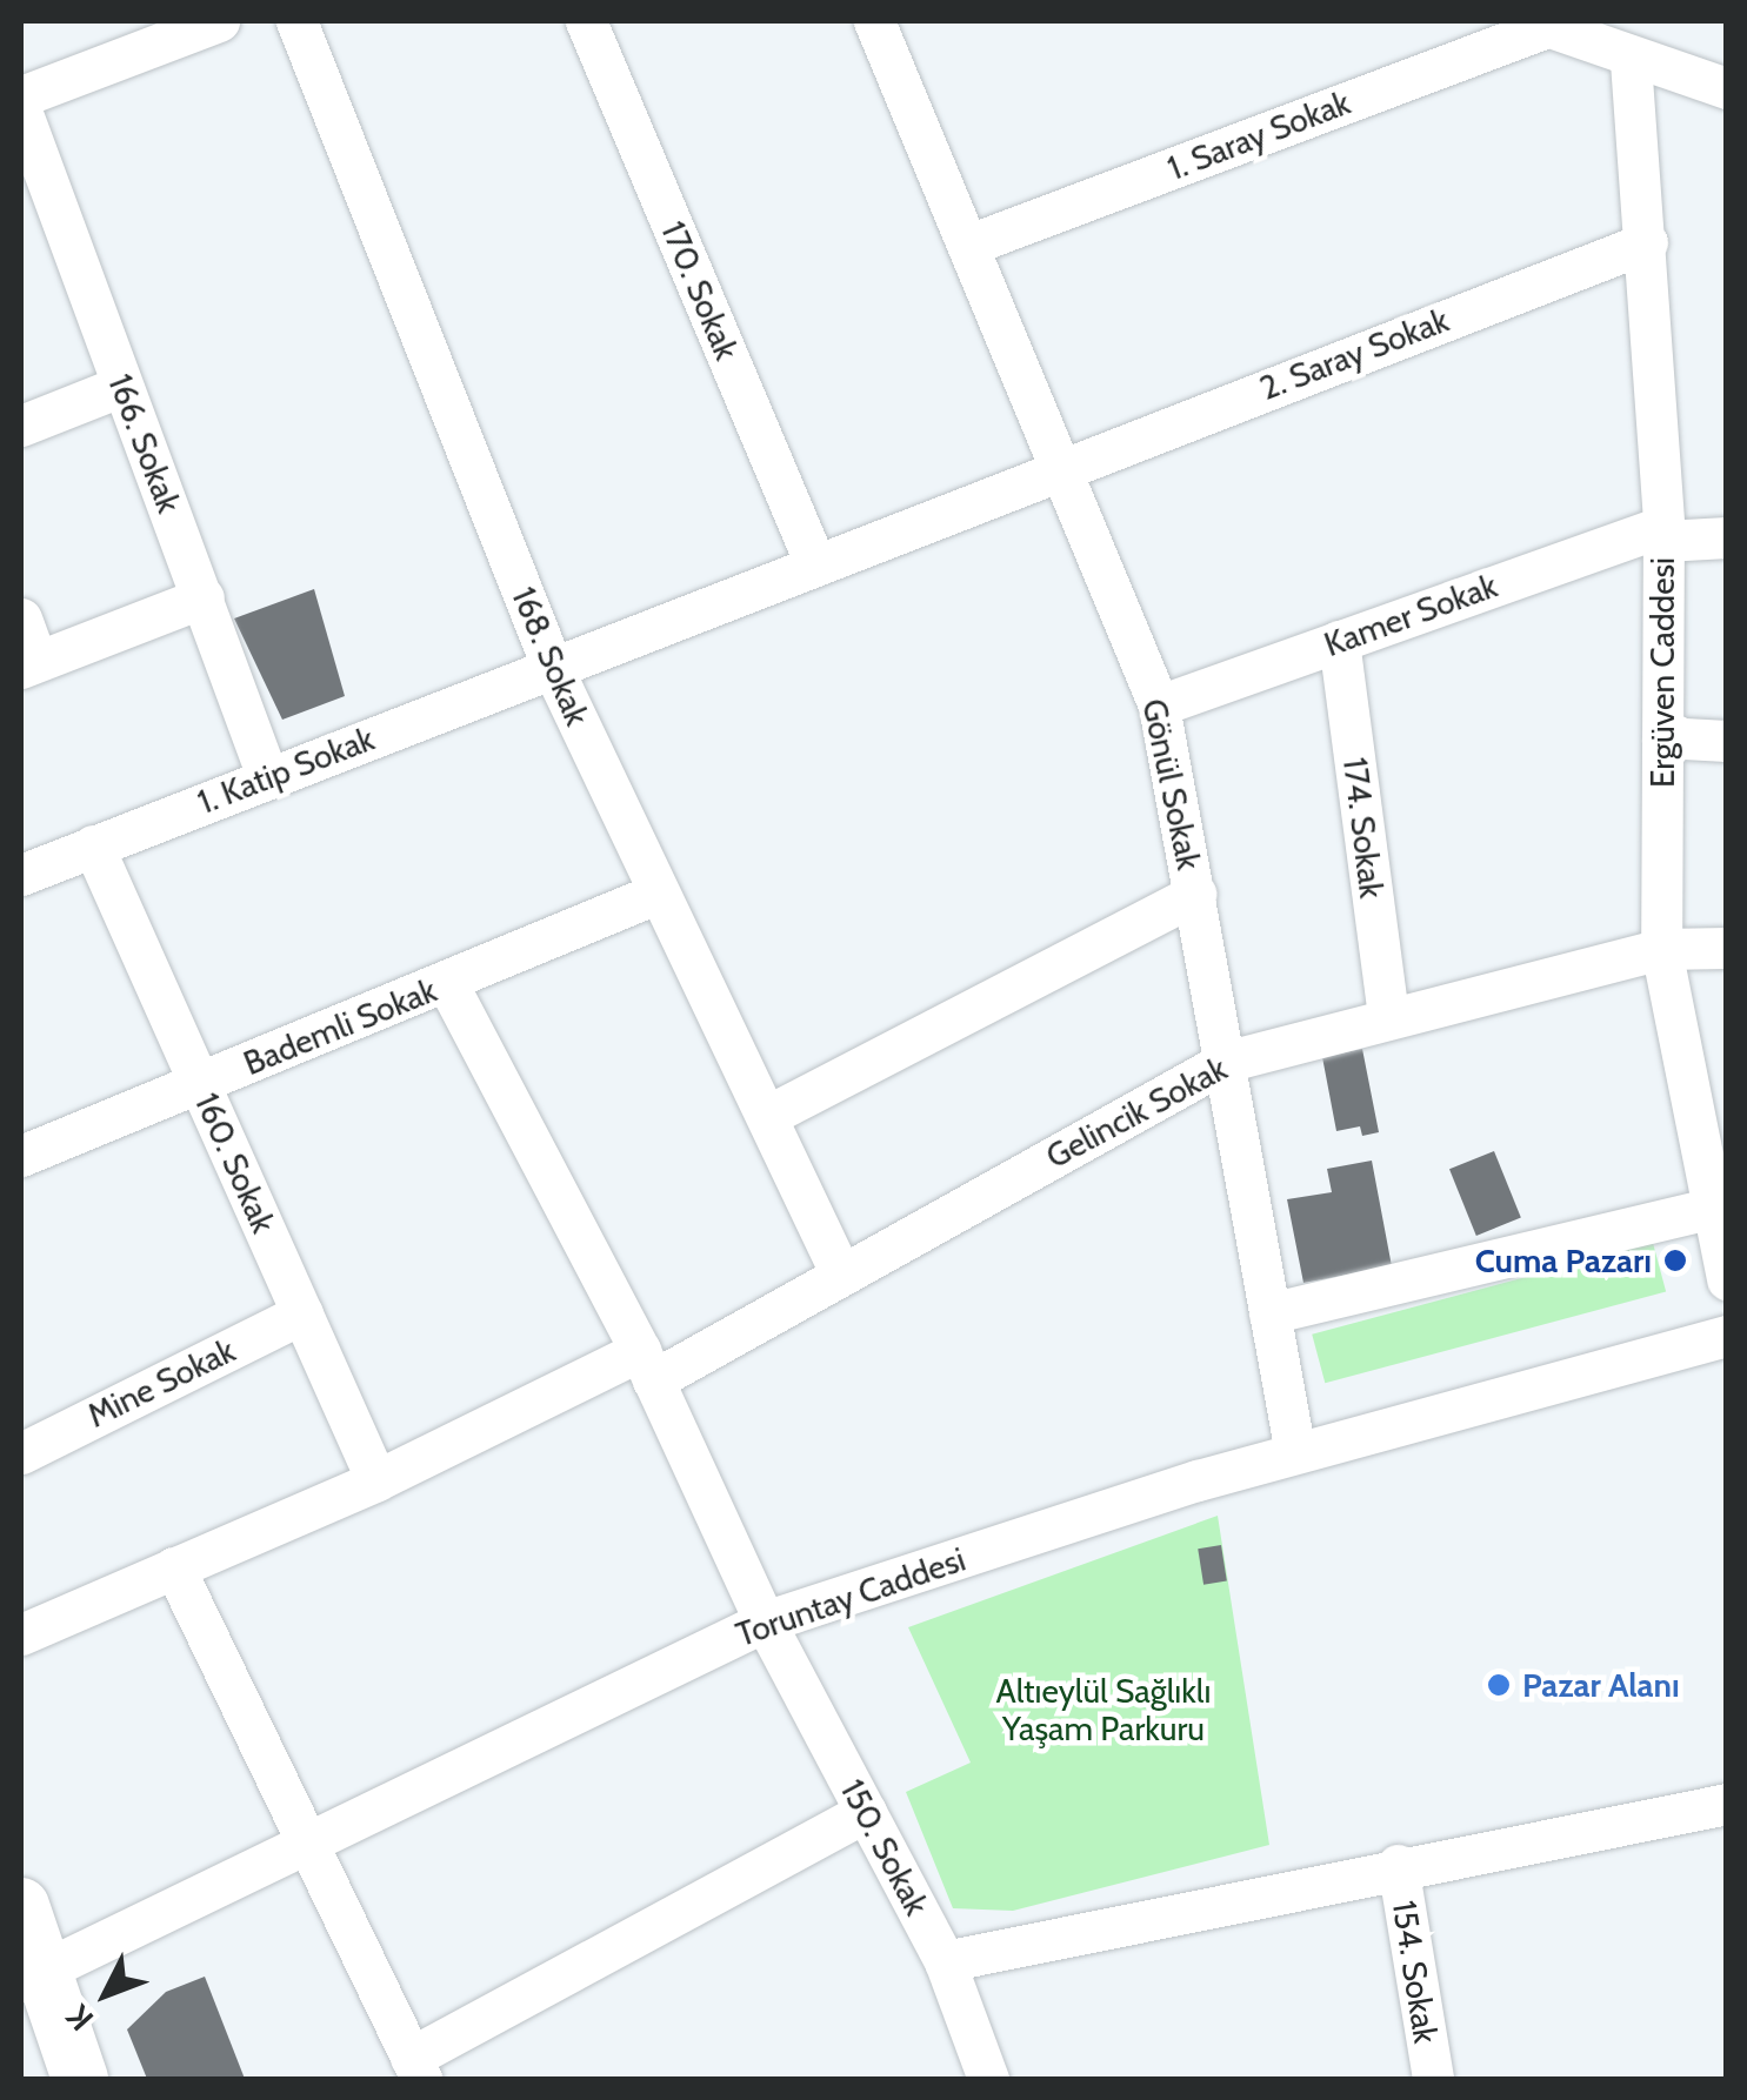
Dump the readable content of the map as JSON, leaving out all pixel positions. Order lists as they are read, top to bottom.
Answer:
{
  "streets": {
    "street": [
      "1. Saray Sokak",
      "170. Sokak",
      "2. Saray Sokak",
      "166. Sokak",
      "Kamer Sokak",
      "168. Sokak",
      "Ergüven Caddesi",
      "1. Katip Sokak",
      "Gönül Sokak",
      "174. Sokak",
      "Bademli Sokak",
      "Gelincik Sokak",
      "160. Sokak",
      "Mine Sokak",
      "Toruntay Caddesi",
      "150. Sokak",
      "154. Sokak"
    ]
  },
  "crossings": [
    ["1. Saray Sokak", "Gönül Sokak"],
    ["170. Sokak", "2. Saray Sokak"],
    ["170. Sokak", "1. Katip Sokak"],
    ["2. Saray Sokak", "Ergüven Caddesi"],
    ["2. Saray Sokak", "1. Katip Sokak"],
    ["2. Saray Sokak", "Gönül Sokak"],
    ["166. Sokak", "1. Katip Sokak"],
    ["Kamer Sokak", "Ergüven Caddesi"],
    ["Kamer Sokak", "Gönül Sokak"],
    ["Kamer Sokak", "174. Sokak"],
    ["168. Sokak", "1. Katip Sokak"],
    ["168. Sokak", "Bademli Sokak"],
    ["168. Sokak", "Gelincik Sokak"],
    ["Ergüven Caddesi", "Gelincik Sokak"],
    ["1. Katip Sokak", "160. Sokak"],
    ["Gönül Sokak", "Gelincik Sokak"],
    ["Gönül Sokak", "Toruntay Caddesi"],
    ["174. Sokak", "Gelincik Sokak"],
    ["Bademli Sokak", "160. Sokak"],
    ["Bademli Sokak", "150. Sokak"],
    ["Gelincik Sokak", "160. Sokak"],
    ["Gelincik Sokak", "150. Sokak"],
    ["160. Sokak", "Mine Sokak"],
    ["Toruntay Caddesi", "150. Sokak"]
  ],
  "parks": ["Altıeylül Sağlıklı Yaşam Parkuru"],
  "places": ["Cuma Pazarı", "Pazar Alanı"],
  "north": "bottom left"
}
